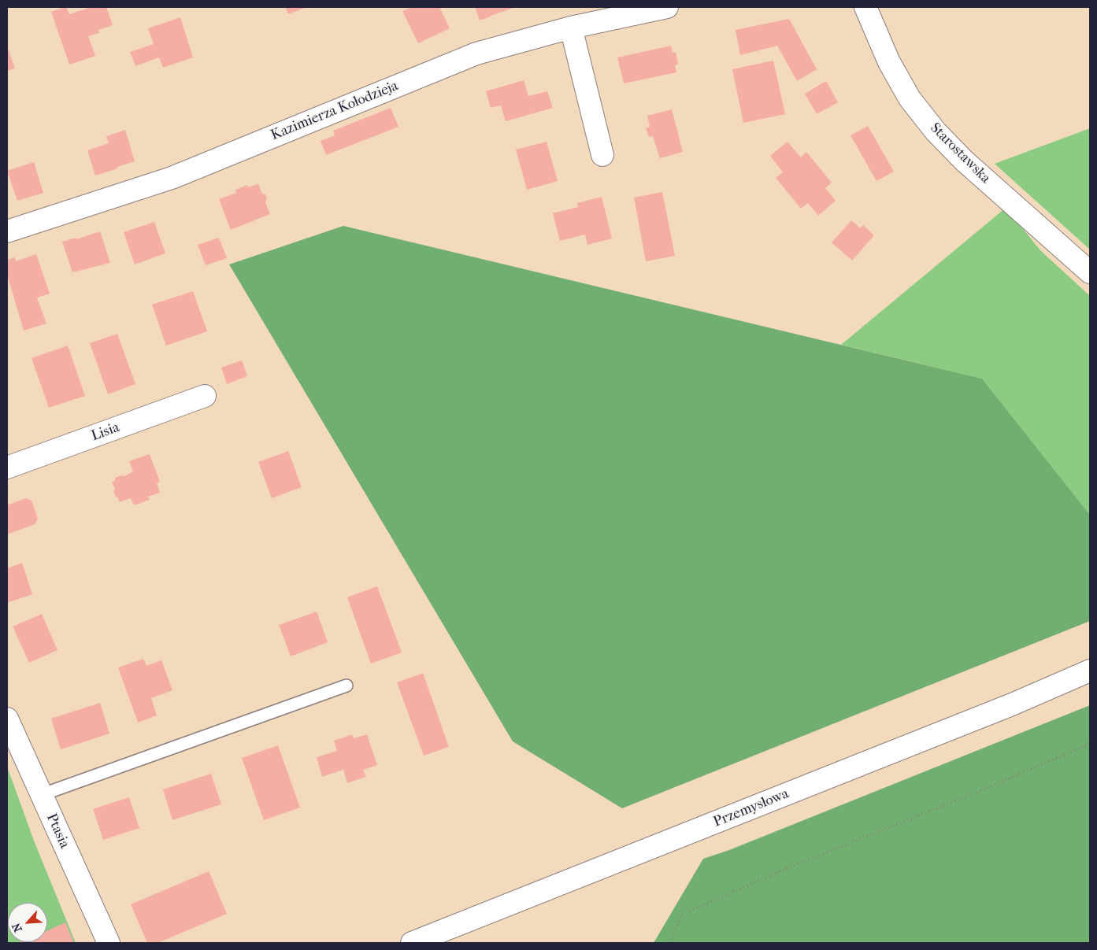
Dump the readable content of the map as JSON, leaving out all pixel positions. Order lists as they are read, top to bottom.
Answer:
{
  "streets": {
    "street": [
      "Kazimierza Kołodzieja",
      "Starostawska",
      "Lisia",
      "Przemysłowa",
      "Ptasia"
    ]
  },
  "north": "bottom left"
}
